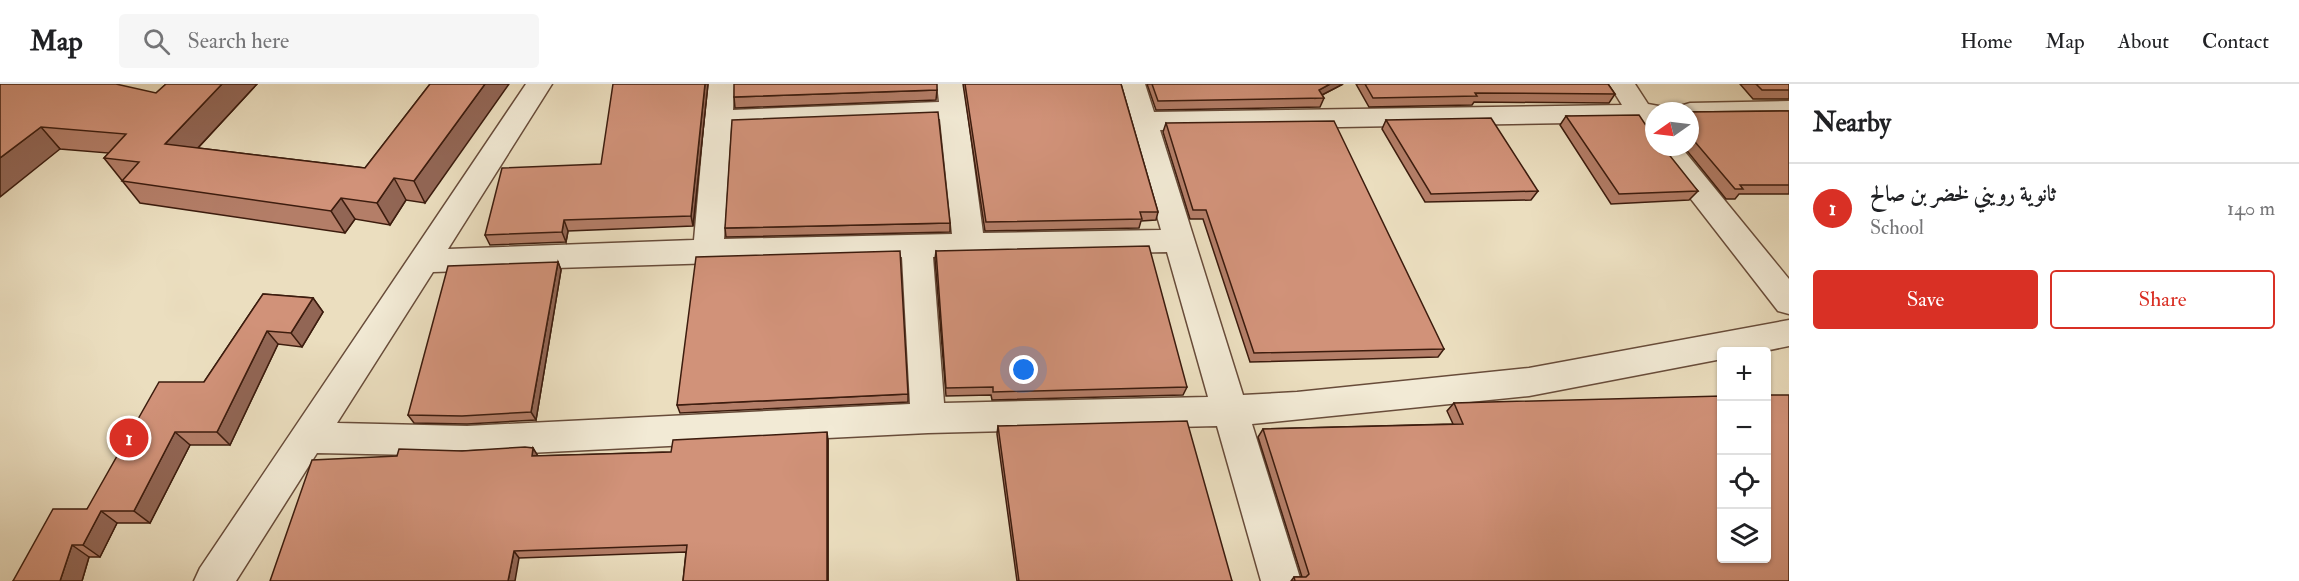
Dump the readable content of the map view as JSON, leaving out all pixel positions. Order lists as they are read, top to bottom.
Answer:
{
  "north": "left",
  "page": {
    "header": "Map",
    "search": "Search here",
    "nav": [
      "Home",
      "Map",
      "About",
      "Contact"
    ],
    "heading": "Nearby",
    "list": [
      {
        "mark": "1",
        "name": "ثانوية رويني لخضر بن صالح",
        "note": "School",
        "value": "140 m"
      }
    ],
    "buttons": ["Save", "Share"],
    "map_buttons": ["+", "−"],
    "pins": "1"
  }
}
